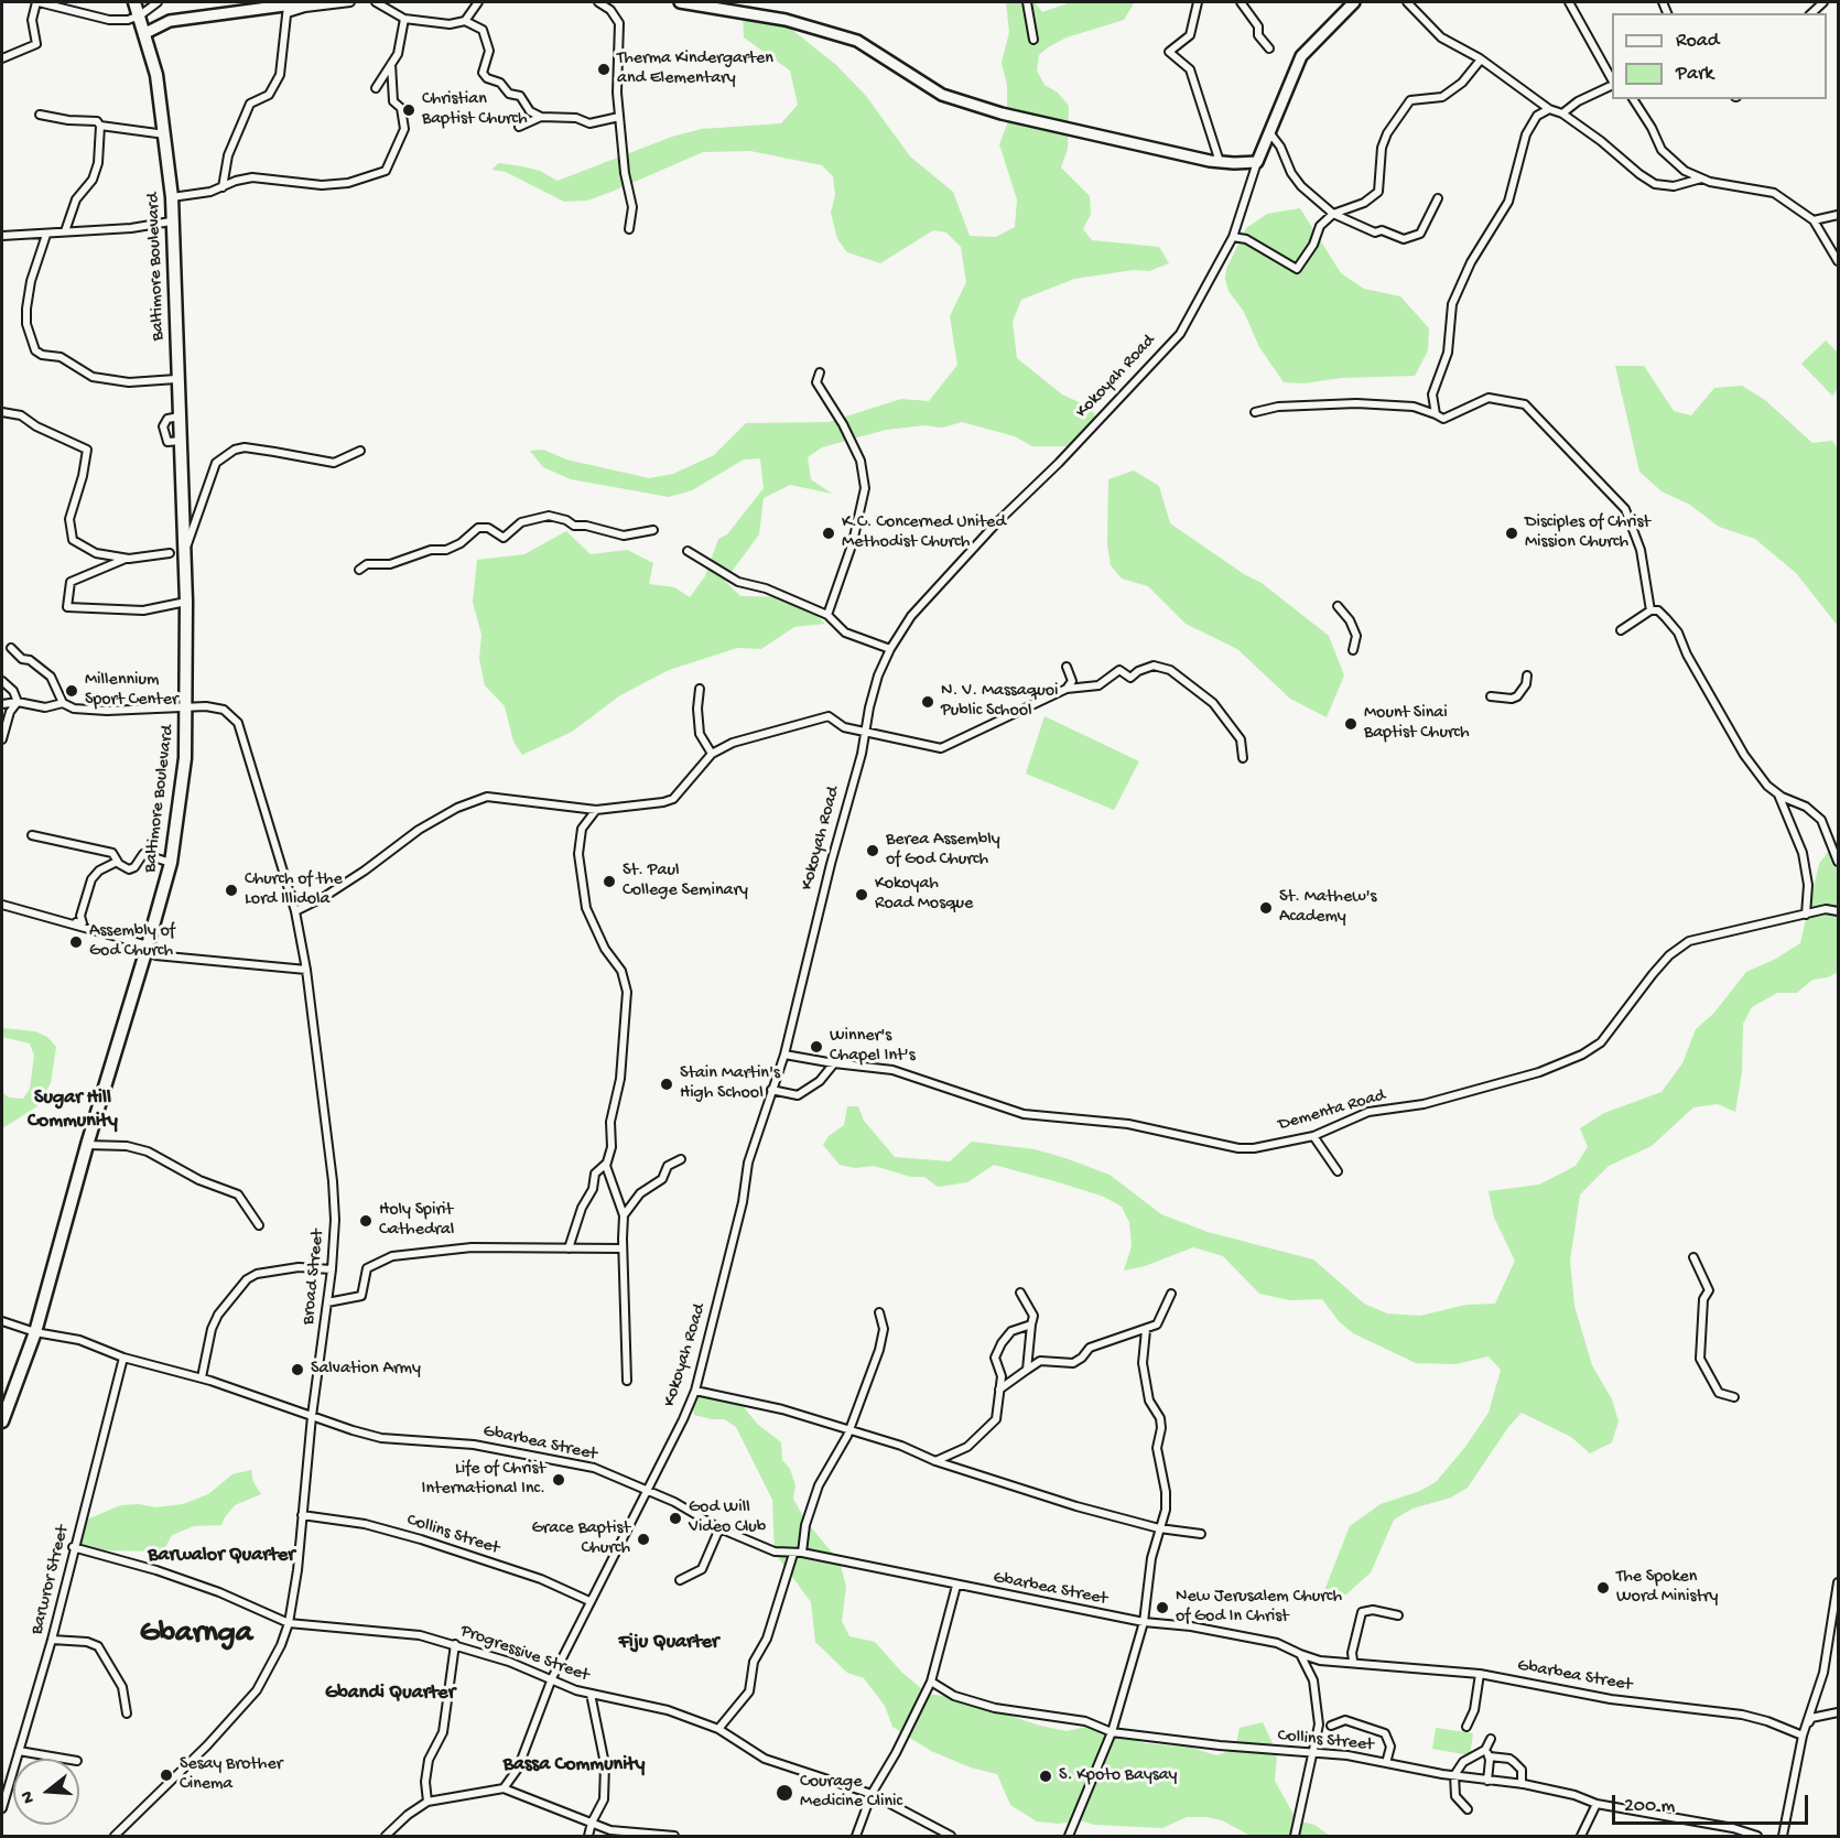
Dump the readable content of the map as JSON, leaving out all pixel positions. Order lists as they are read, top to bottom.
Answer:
{
  "streets": {
    "highway": ["Baltimore Boulevard"],
    "main road": ["Kokoyah Road"],
    "street": [
      "Dementa Road",
      "Broad Street",
      "Gbarbea Street",
      "Collins Street",
      "Barwror Street",
      "Progressive Street"
    ]
  },
  "crossings": [
    ["Baltimore Boulevard", "Broad Street"],
    ["Baltimore Boulevard", "Gbarbea Street"],
    ["Kokoyah Road", "Dementa Road"],
    ["Kokoyah Road", "Gbarbea Street"],
    ["Kokoyah Road", "Collins Street"],
    ["Kokoyah Road", "Progressive Street"],
    ["Broad Street", "Gbarbea Street"],
    ["Broad Street", "Collins Street"],
    ["Broad Street", "Progressive Street"],
    ["Gbarbea Street", "Barwror Street"],
    ["Barwror Street", "Progressive Street"]
  ],
  "districts": [
    "Sugar Hill Community",
    "Barwalor Quarter",
    "Gbarnga",
    "Fiju Quarter",
    "Gbandi Quarter",
    "Bassa Community"
  ],
  "places": [
    "Therma Kindergarten and Elementary",
    "Christian Baptist Church",
    "K.C. Concerned United Methodist Church",
    "Disciples of Christ Mission Church",
    "Millennium Sport Center",
    "N. V. Massaquoi Public School",
    "Mount Sinai Baptist Church",
    "Berea Assembly of God Church",
    "St. Paul College Seminary",
    "Church of the Lord Illidola",
    "Kokoyah Road Mosque",
    "St. Mathew's Academy",
    "Assembly of God Church",
    "Winner's Chapel Int's",
    "Stain Martin's High School",
    "Holy Spirit Cathedral",
    "Salvation Army",
    "Life of Christ International Inc.",
    "God Will Video Club",
    "Grace Baptist Church",
    "The Spoken Word Ministry",
    "New Jerusalem Church of God In Christ",
    "Sesay Brother Cinema",
    "S. Kpoto Baysay",
    "Courage Medicine Clinic"
  ],
  "legend": ["Road", "Park"],
  "scale_bar": "200 m",
  "north": "left"
}
